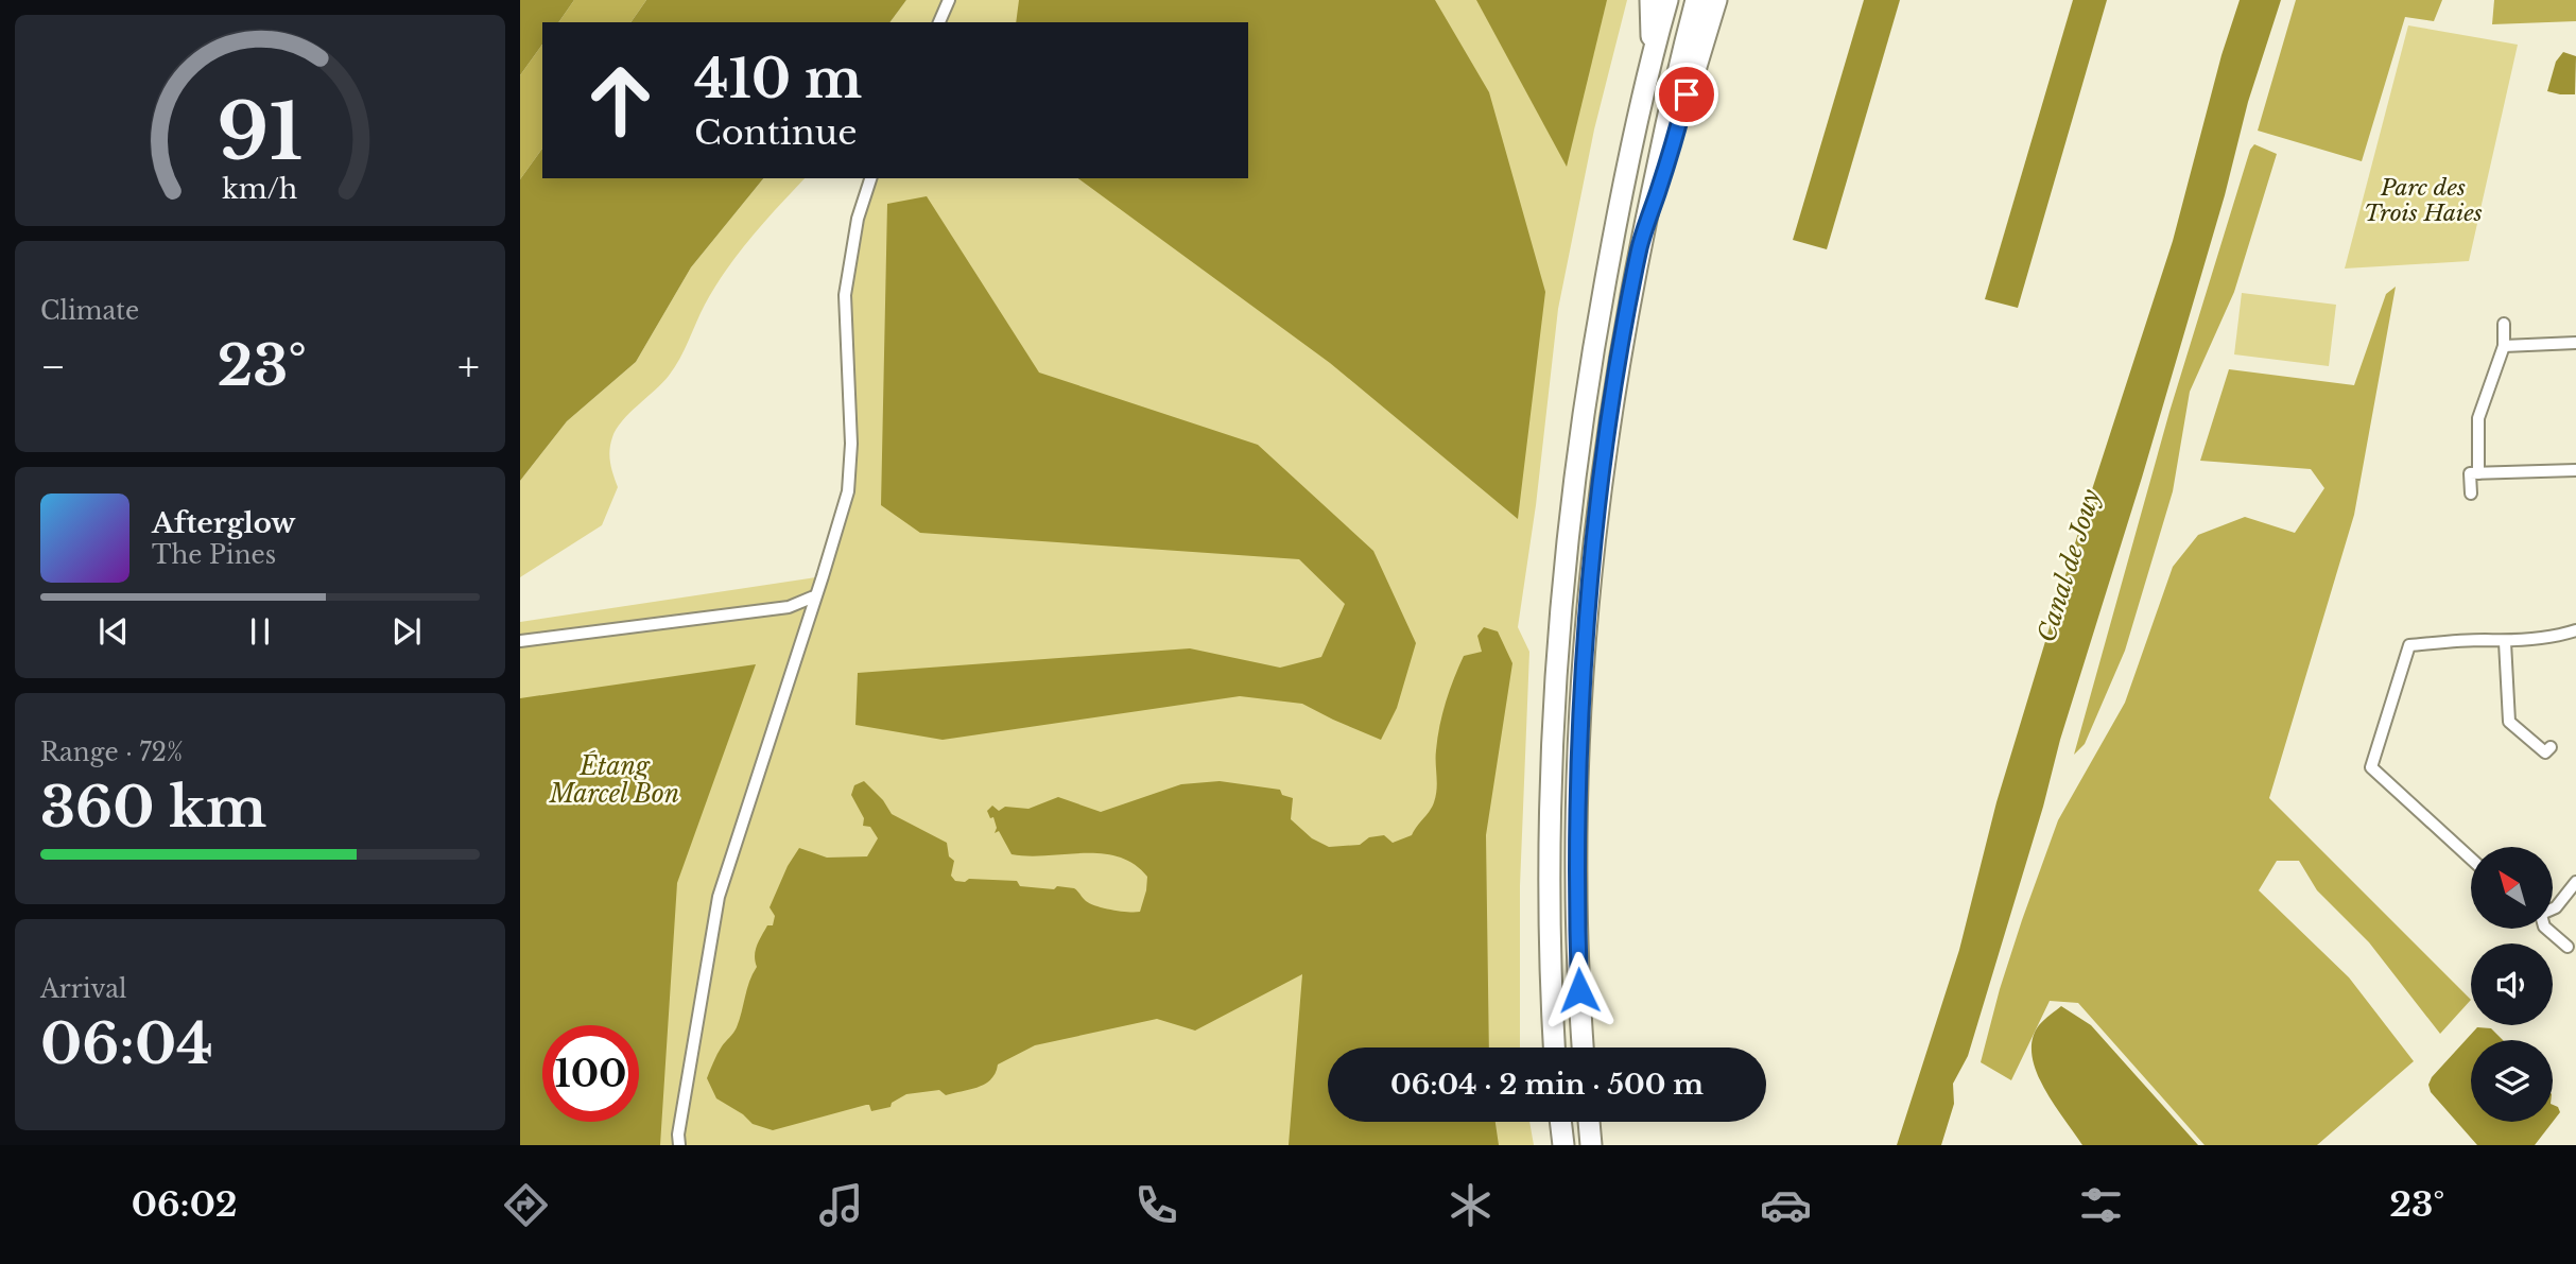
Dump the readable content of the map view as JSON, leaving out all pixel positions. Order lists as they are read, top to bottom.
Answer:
{
  "water": ["Canal de Jouy", "Étang Marcel Bon"],
  "parks": ["Parc des Trois Haies"],
  "north": "top left",
  "page": {
    "turn": ["410 m", "Continue"],
    "tile": [
      "Climate",
      ["Range · 72%", "360 km"],
      ["Arrival", "06:04"]
    ],
    "heat": ["−", "23°", "+"],
    "song": ["Afterglow", "The Pines"],
    "limit": "100",
    "trip": "06:04 · 2 min · 500 m",
    "tabs": ["06:02", "23°"],
    "gauge": ["91", "km/h"]
  }
}
